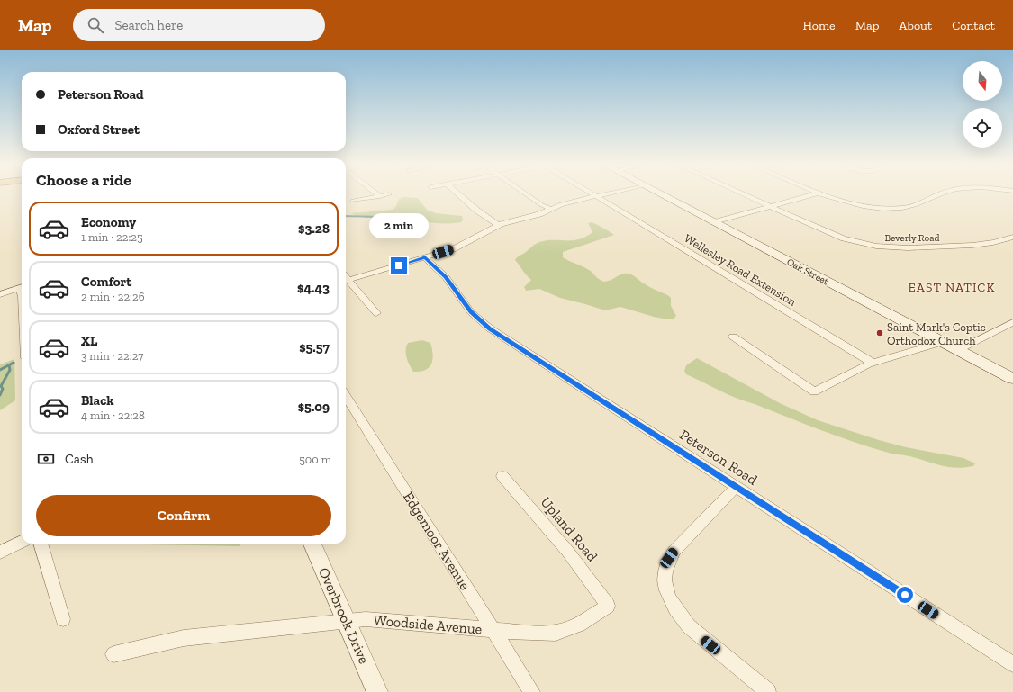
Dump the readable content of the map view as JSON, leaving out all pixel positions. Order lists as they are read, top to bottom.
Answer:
{
  "streets": {
    "main road": ["Oak Street"],
    "street": [
      "Beverly Road",
      "Wellesley Road Extension",
      "Peterson Road",
      "Upland Road",
      "Edgemoor Avenue",
      "Overbrook Drive",
      "Woodside Avenue"
    ]
  },
  "crossings": [
    ["Upland Road", "Woodside Avenue"],
    ["Edgemoor Avenue", "Woodside Avenue"],
    ["Overbrook Drive", "Woodside Avenue"]
  ],
  "districts": ["EAST NATICK"],
  "places": ["Saint Mark's Coptic Orthodox Church"],
  "north": "bottom",
  "page": {
    "header": "Map",
    "search": "Search here",
    "nav": [
      "Home",
      "Map",
      "About",
      "Contact"
    ],
    "banner": ["Peterson Road", "Oxford Street"],
    "heading": "Choose a ride",
    "list": [
      {
        "name": "Economy",
        "note": "1 min · 22:25",
        "value": "$3.28"
      },
      {
        "name": "Comfort",
        "note": "2 min · 22:26",
        "value": "$4.43"
      },
      {
        "name": "XL",
        "note": "3 min · 22:27",
        "value": "$5.57"
      },
      {
        "name": "Black",
        "note": "4 min · 22:28",
        "value": "$5.09"
      }
    ],
    "bubble": "2 min",
    "pay": ["Cash", "500 m"],
    "buttons": "Confirm"
  }
}
